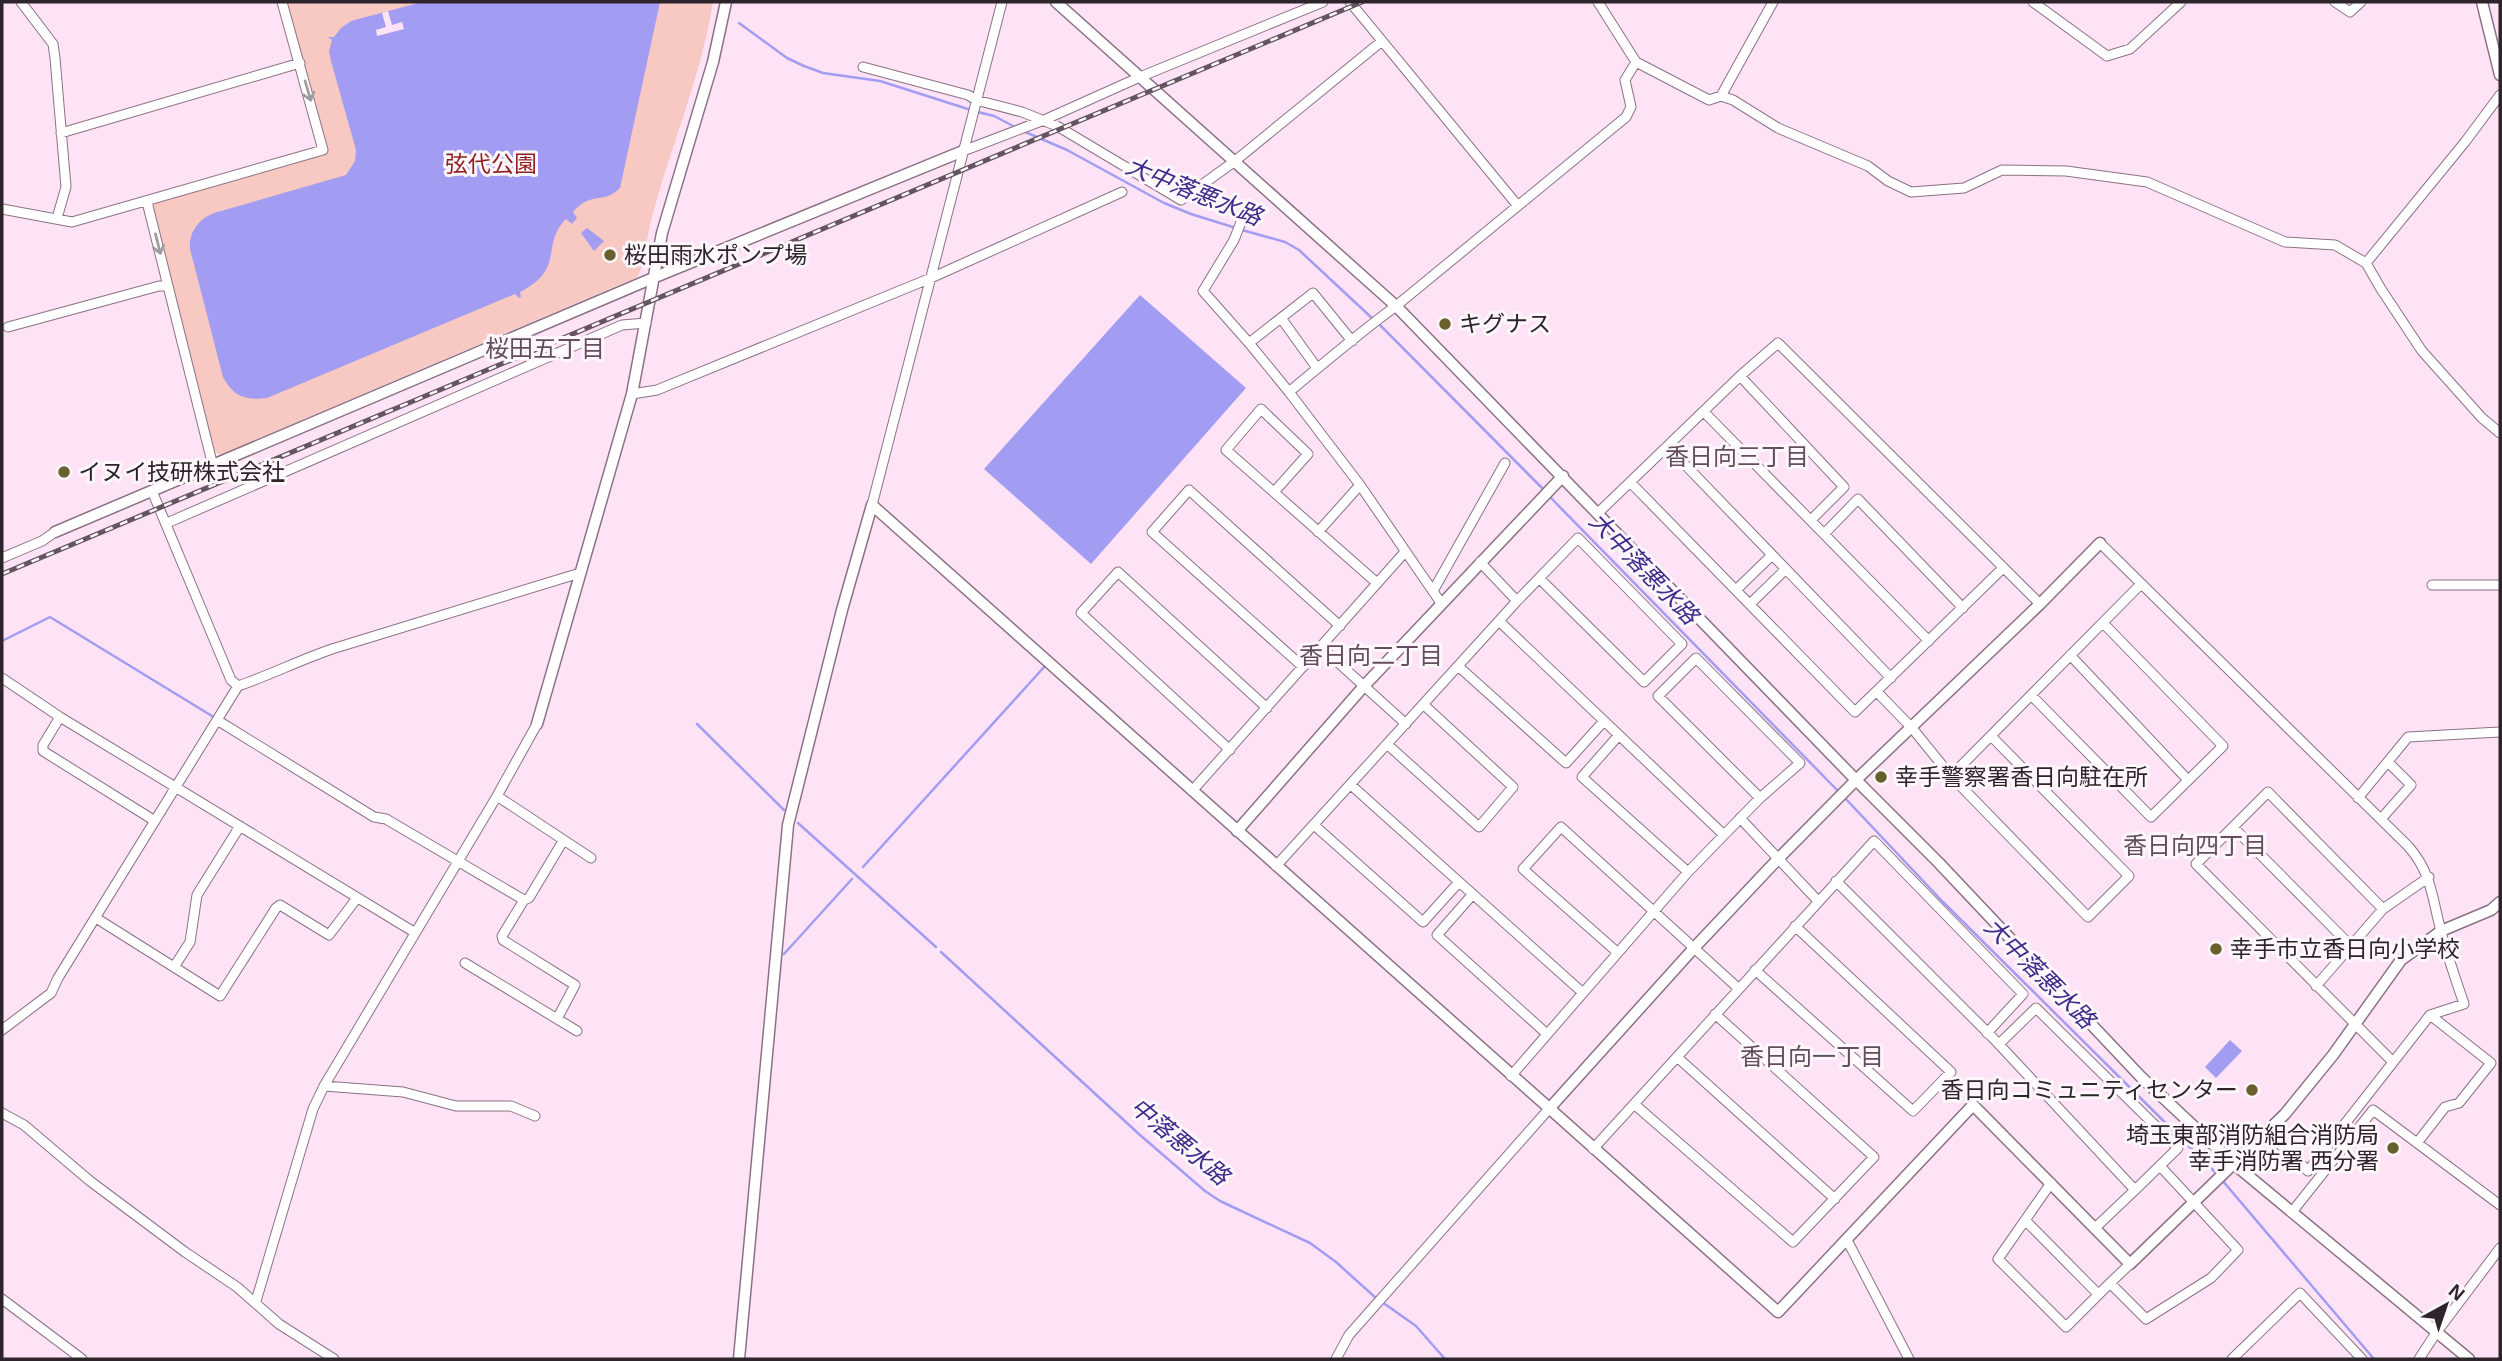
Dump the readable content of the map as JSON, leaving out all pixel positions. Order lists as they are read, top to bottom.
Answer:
{
  "districts": [
    "桜田五丁目",
    "香日向三丁目",
    "香日向二丁目",
    "香日向四丁目",
    "香日向一丁目"
  ],
  "water": ["大中落悪水路", "中落悪水路"],
  "parks": ["弦代公園"],
  "places": [
    "桜田雨水ポンプ場",
    "キグナス",
    "イヌイ技研株式会社",
    "幸手警察署香日向駐在所",
    "幸手市立香日向小学校",
    "香日向コミュニティセンター",
    "埼玉東部消防組合消防局 幸手消防署 西分署"
  ],
  "north": "top right"
}
